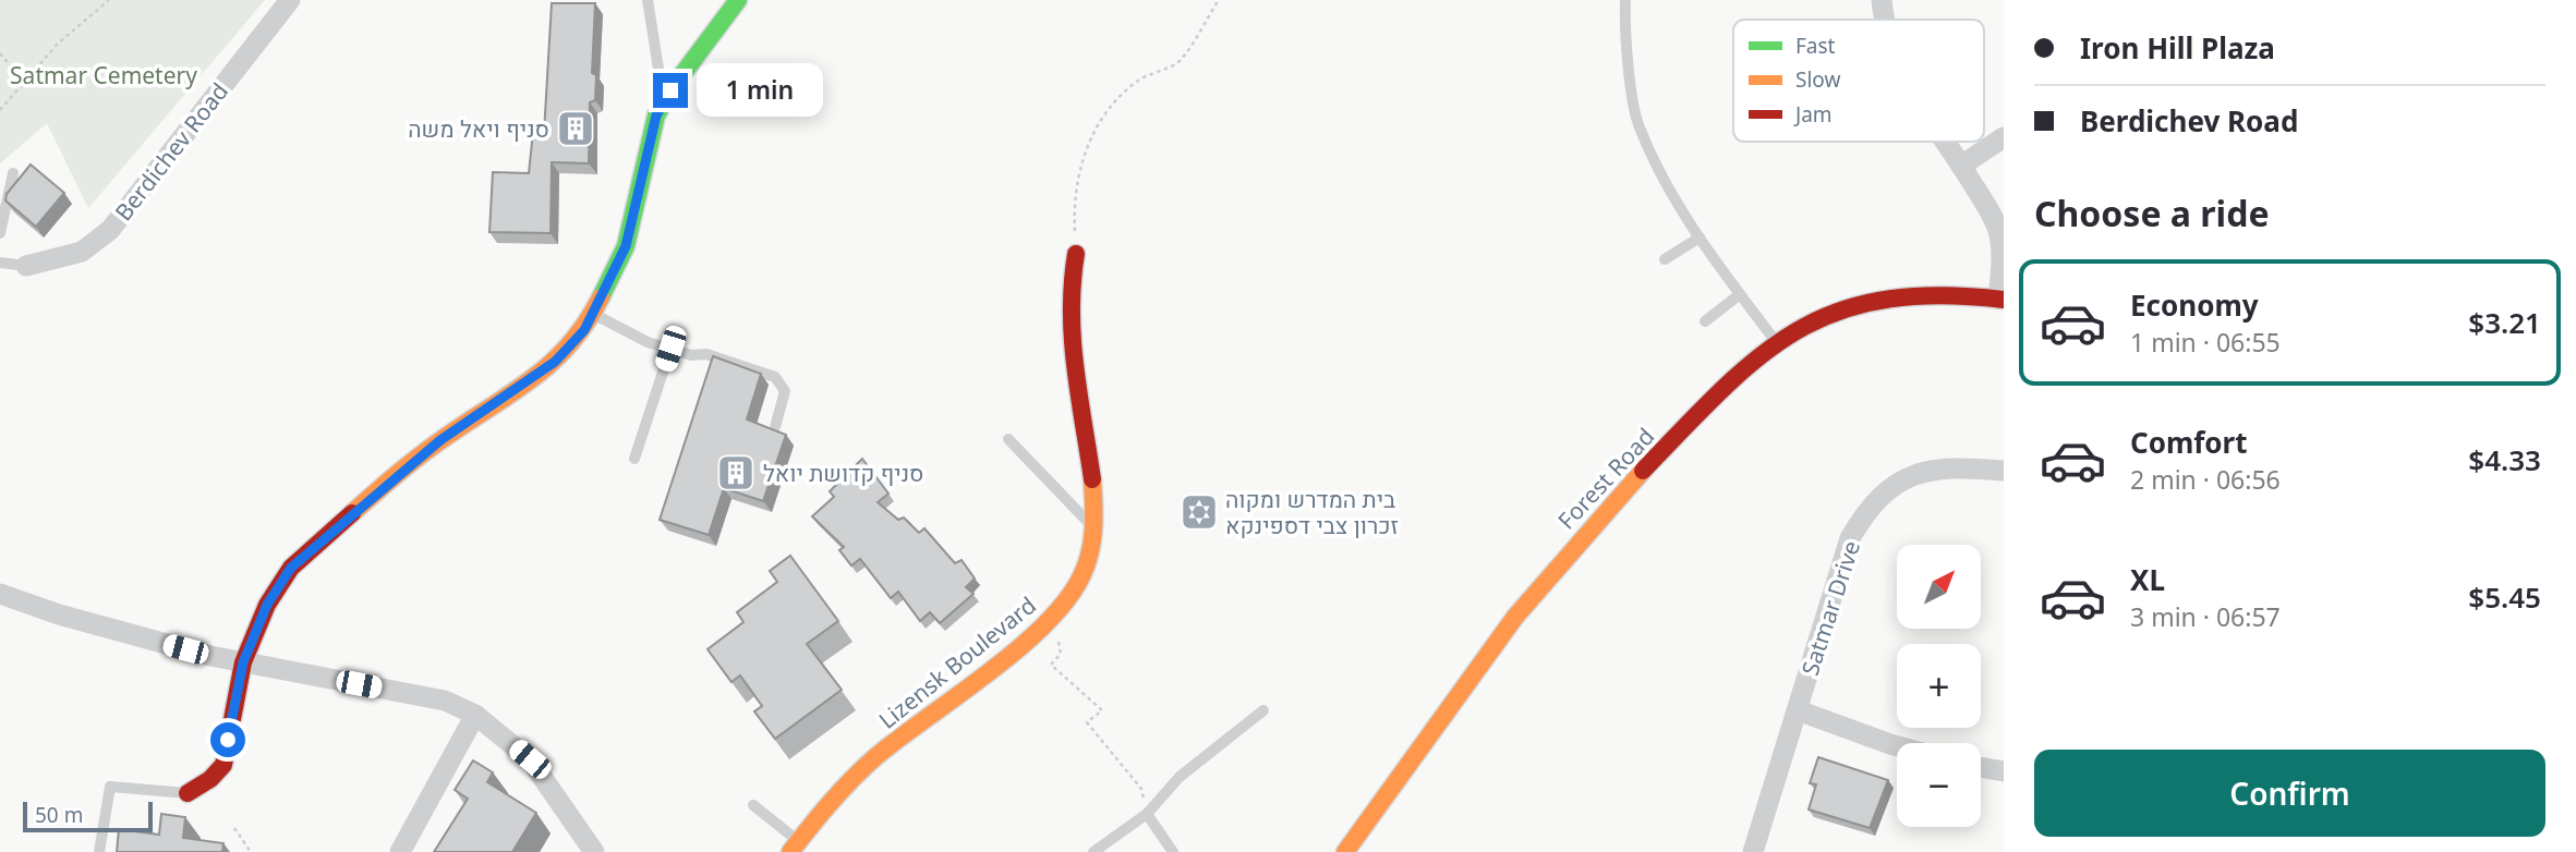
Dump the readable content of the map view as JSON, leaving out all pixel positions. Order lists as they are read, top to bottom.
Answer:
{
  "streets": {
    "street": [
      "Berdichev Road",
      "Forest Road",
      "Satmar Drive",
      "Lizensk Boulevard"
    ]
  },
  "parks": ["Satmar Cemetery"],
  "places": {
    "building": ["סניף ויאל משה", "סניף קדושת יואל"],
    "synagogue": ["בית המדרש ומקוה זכרון צבי דספינקא"]
  },
  "legend": ["Fast", "Slow", "Jam"],
  "scale_bar": "50 m",
  "north": "top right",
  "page": {
    "banner": ["Iron Hill Plaza", "Berdichev Road"],
    "bubble": "1 min",
    "heading": "Choose a ride",
    "list": [
      {
        "name": "Economy",
        "note": "1 min · 06:55",
        "value": "$3.21"
      },
      {
        "name": "Comfort",
        "note": "2 min · 06:56",
        "value": "$4.33"
      },
      {
        "name": "XL",
        "note": "3 min · 06:57",
        "value": "$5.45"
      }
    ],
    "map_buttons": ["+", "−"],
    "buttons": "Confirm",
    "scale": "50 m"
  }
}
